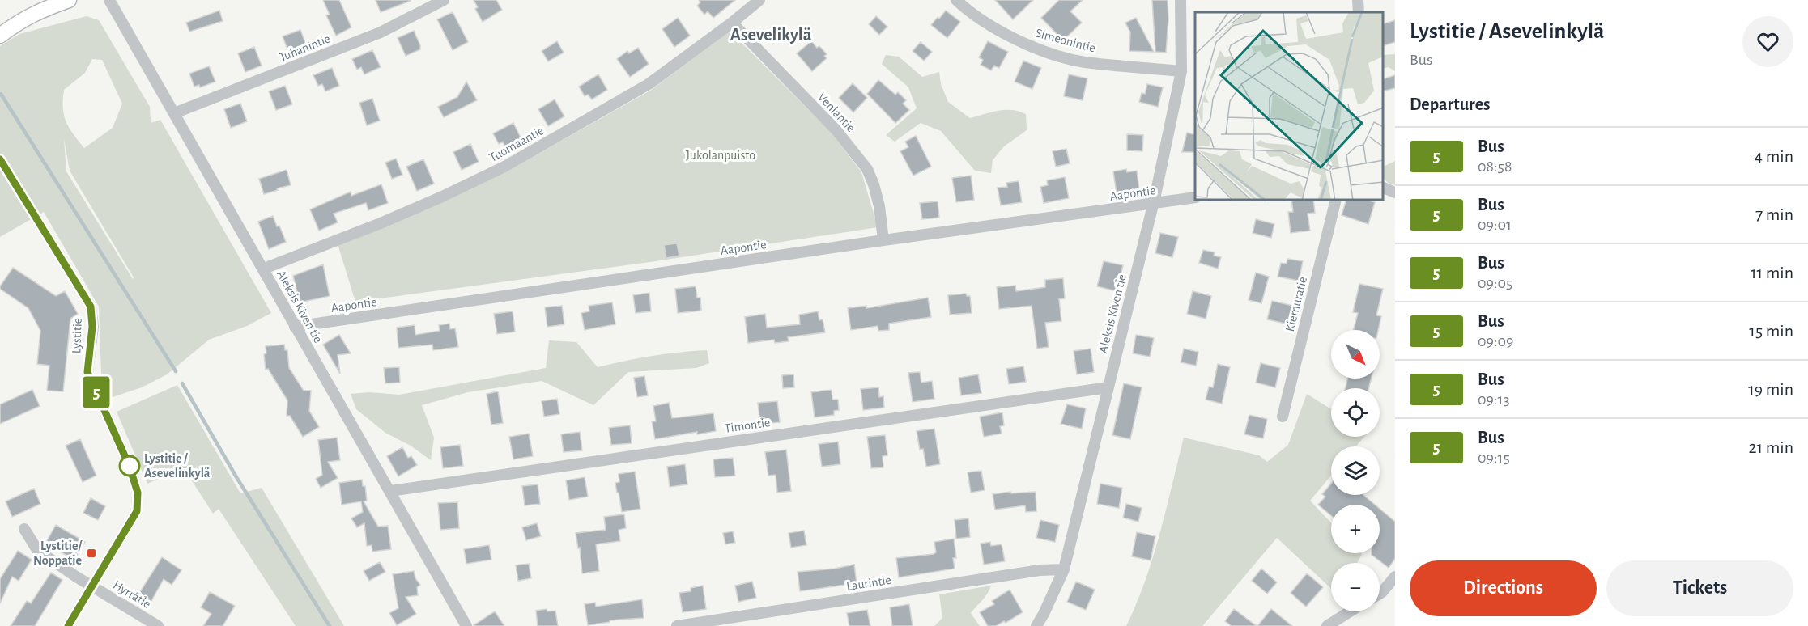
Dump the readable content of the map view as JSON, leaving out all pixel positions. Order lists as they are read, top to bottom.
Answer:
{
  "streets": {
    "street": [
      "Simeonintie",
      "Juhanintie",
      "Venlantie",
      "Tuomaantie",
      "Aapontie",
      "Kiemuratie",
      "Aleksis Kiven tie",
      "Lystitie",
      "Timontie",
      "Laurintie",
      "Hyrrätie"
    ]
  },
  "crossings": [
    ["Simeonintie", "Aleksis Kiven tie"],
    ["Juhanintie", "Aleksis Kiven tie"],
    ["Venlantie", "Tuomaantie"],
    ["Venlantie", "Aapontie"],
    ["Tuomaantie", "Aleksis Kiven tie"],
    ["Aapontie", "Aleksis Kiven tie"],
    ["Aleksis Kiven tie", "Timontie"],
    ["Aleksis Kiven tie", "Laurintie"],
    ["Lystitie", "Hyrrätie"]
  ],
  "districts": ["Asevelikylä"],
  "parks": ["Jukolanpuisto"],
  "places": {
    "other": ["Lystitie / Asevelinkylä"],
    "transit": ["Lystitie/ Noppatie"]
  },
  "lines": ["bus line 5"],
  "north": "bottom right",
  "page": {
    "on_map": "5",
    "heading": [
      ["Lystitie / Asevelinkylä", "Bus"],
      "Departures"
    ],
    "list": [
      {
        "mark": "5",
        "name": "Bus",
        "note": "08:58",
        "value": "4 min"
      },
      {
        "mark": "5",
        "name": "Bus",
        "note": "09:01",
        "value": "7 min"
      },
      {
        "mark": "5",
        "name": "Bus",
        "note": "09:05",
        "value": "11 min"
      },
      {
        "mark": "5",
        "name": "Bus",
        "note": "09:09",
        "value": "15 min"
      },
      {
        "mark": "5",
        "name": "Bus",
        "note": "09:13",
        "value": "19 min"
      },
      {
        "mark": "5",
        "name": "Bus",
        "note": "09:15",
        "value": "21 min"
      }
    ],
    "map_buttons": ["+", "−"],
    "buttons": ["Directions", "Tickets"]
  }
}
